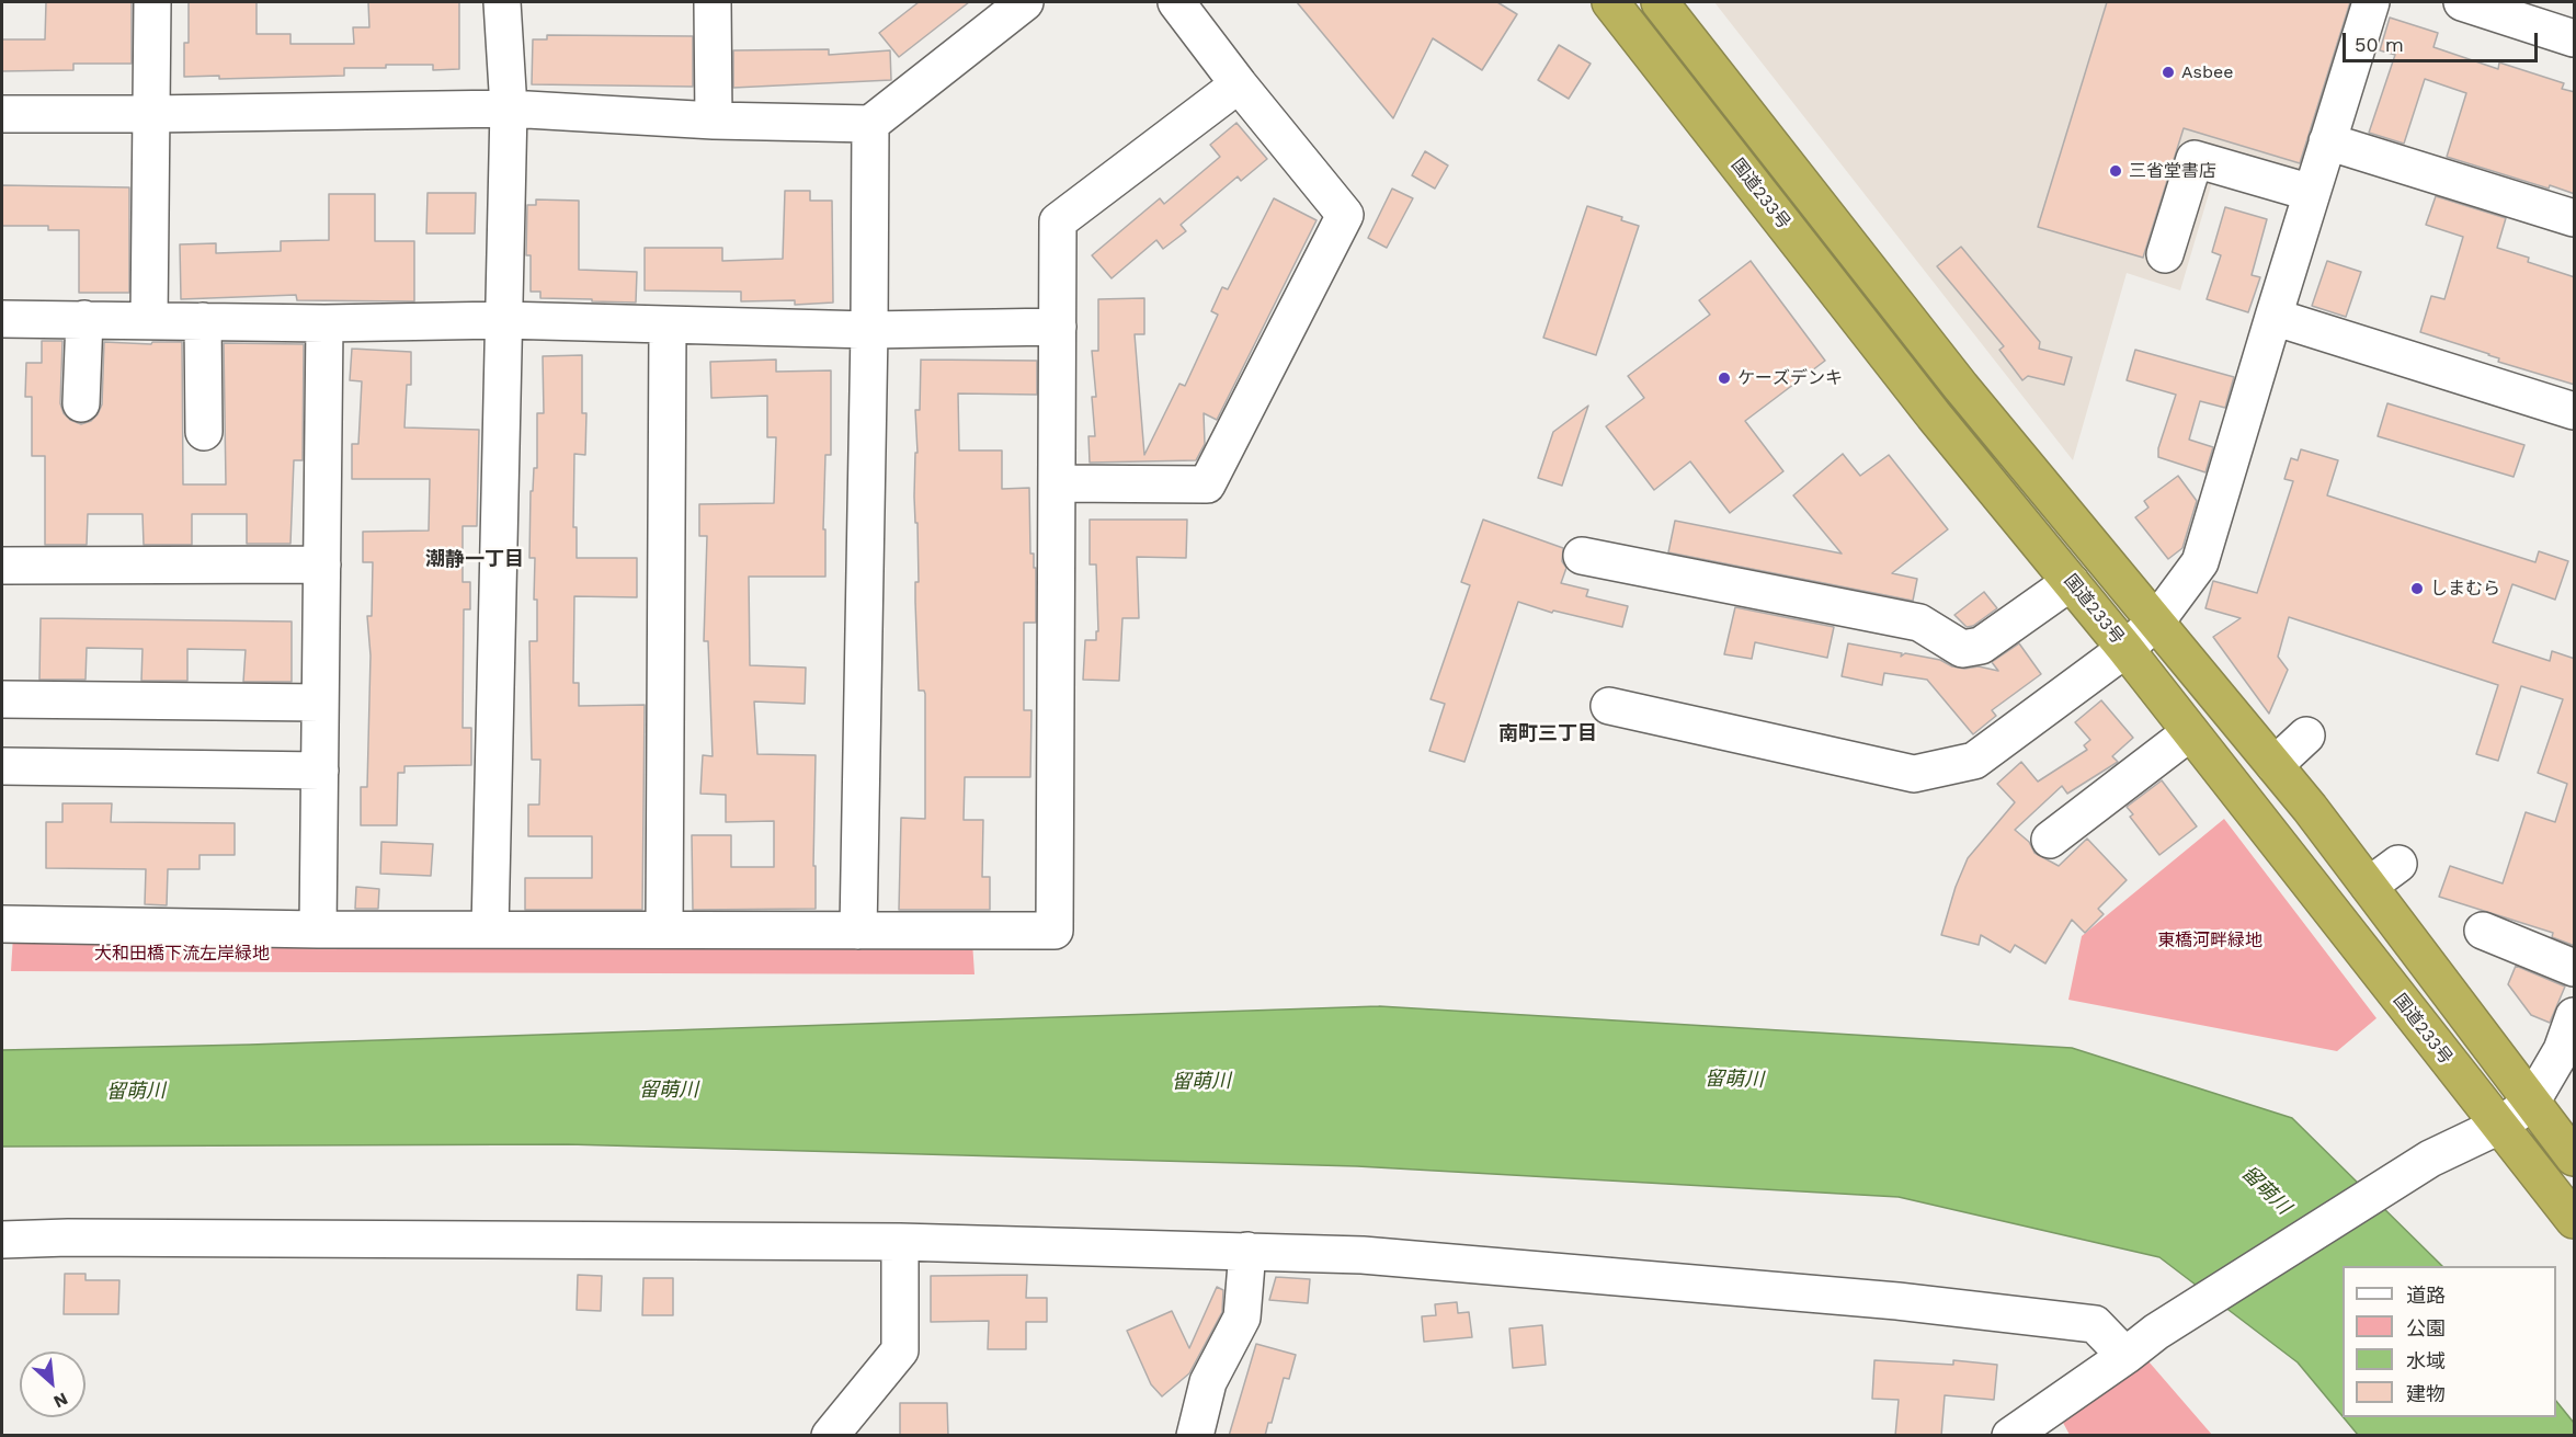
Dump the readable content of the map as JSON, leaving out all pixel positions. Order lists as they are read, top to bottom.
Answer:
{
  "streets": {
    "highway": ["国道233号"]
  },
  "districts": ["潮静一丁目", "南町三丁目"],
  "water": ["留萌川"],
  "parks": ["東橋河畔緑地", "大和田橋下流左岸緑地"],
  "places": [
    "Asbee",
    "三省堂書店",
    "ケーズデンキ",
    "しまむら"
  ],
  "legend": [
    "道路",
    "公園",
    "水域",
    "建物"
  ],
  "scale_bar": "50 m",
  "north": "bottom right"
}
